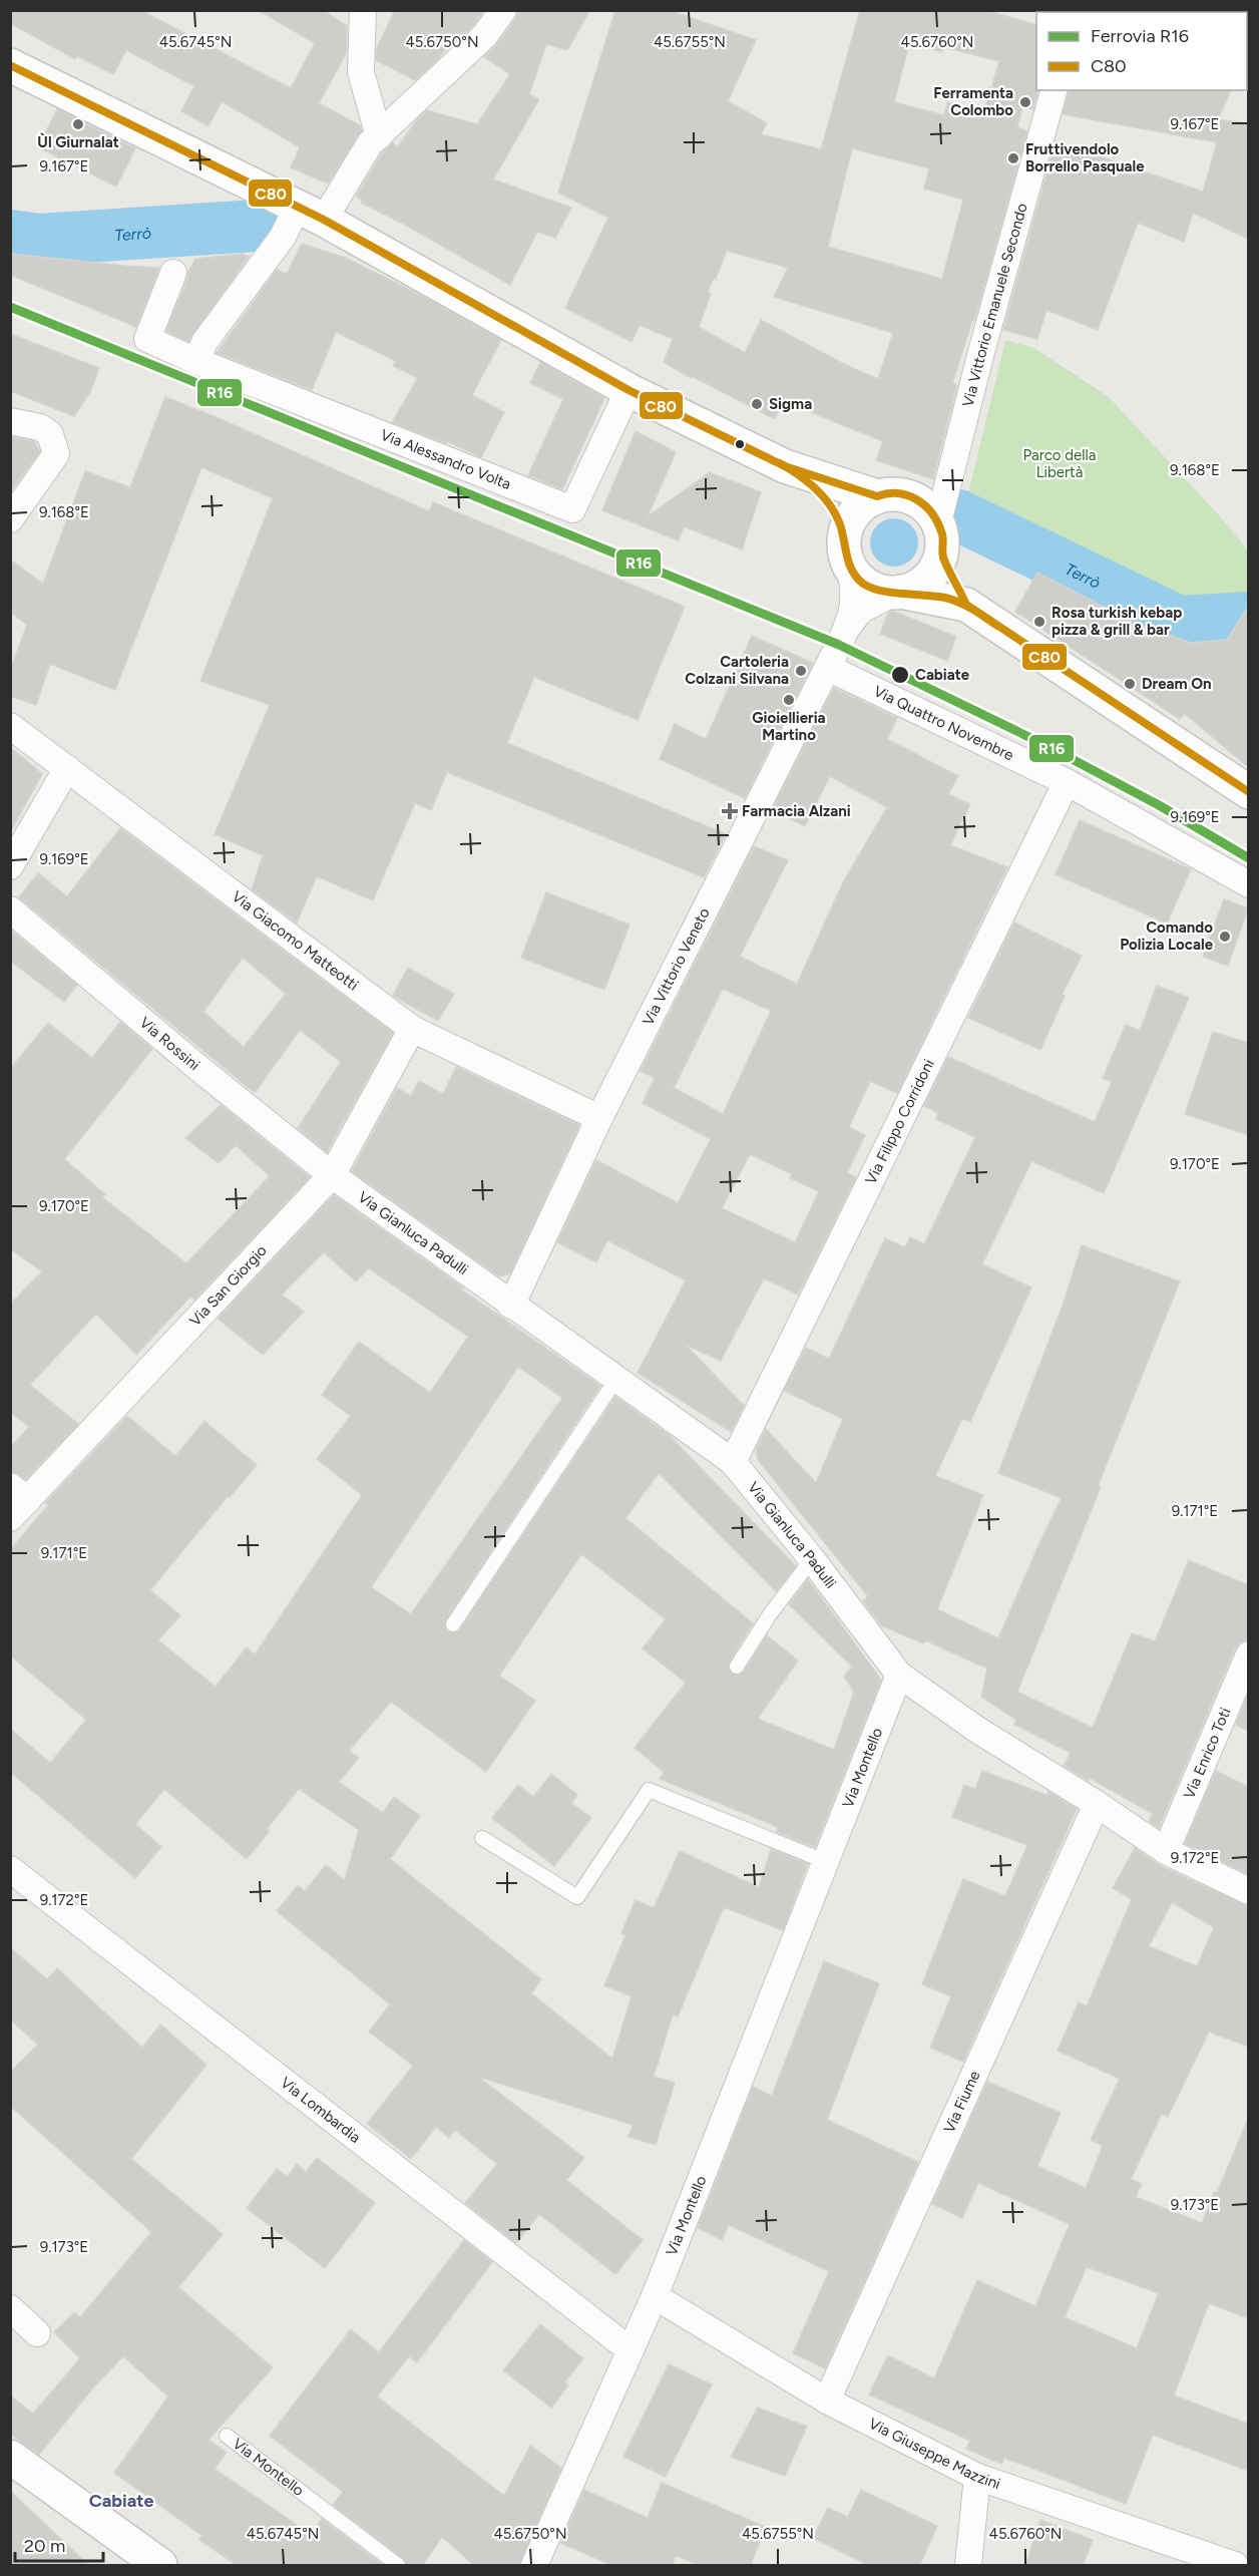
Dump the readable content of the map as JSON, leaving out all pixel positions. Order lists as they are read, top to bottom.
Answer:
{
  "streets": {
    "street": [
      "Via Vittorio Emanuele Secondo",
      "Via Alessandro Volta",
      "Via Quattro Novembre",
      "Via Giacomo Matteotti",
      "Via Vittorio Veneto",
      "Via Rossini",
      "Via Filippo Corridoni",
      "Via Gianluca Padulli",
      "Via San Giorgio",
      "Via Enrico Toti",
      "Via Montello",
      "Via Fiume",
      "Via Lombardia",
      "Via Giuseppe Mazzini"
    ]
  },
  "crossings": [
    ["Via Vittorio Emanuele Secondo", "Via Vittorio Veneto"],
    ["Via Quattro Novembre", "Via Vittorio Veneto"],
    ["Via Quattro Novembre", "Via Filippo Corridoni"],
    ["Via Giacomo Matteotti", "Via Vittorio Veneto"],
    ["Via Giacomo Matteotti", "Via San Giorgio"],
    ["Via Vittorio Veneto", "Via Gianluca Padulli"],
    ["Via Rossini", "Via Gianluca Padulli"],
    ["Via Rossini", "Via San Giorgio"],
    ["Via Filippo Corridoni", "Via Gianluca Padulli"],
    ["Via Gianluca Padulli", "Via San Giorgio"],
    ["Via Gianluca Padulli", "Via Enrico Toti"],
    ["Via Gianluca Padulli", "Via Montello"],
    ["Via Gianluca Padulli", "Via Fiume"],
    ["Via Montello", "Via Lombardia"],
    ["Via Montello", "Via Giuseppe Mazzini"],
    ["Via Fiume", "Via Giuseppe Mazzini"]
  ],
  "districts": ["Cabiate"],
  "water": ["Terrò"],
  "parks": ["Parco della Libertà"],
  "places": {
    "other": [
      "Ferramenta Colombo",
      "Ùl Giurnalat",
      "Fruttivendolo Borrello Pasquale",
      "Sigma",
      "Rosa turkish kebap pizza & grill & bar",
      "Cartoleria Colzani Silvana",
      "Cabiate",
      "Dream On",
      "Gioiellieria Martino",
      "Comando Polizia Locale"
    ],
    "health": ["Farmacia Alzani"]
  },
  "lines": ["transit line C80", "rail line R16"],
  "legend": ["Ferrovia R16", "C80"],
  "scale_bar": "20 m",
  "coordinates": [
    "45.6745°N",
    "45.6750°N",
    "45.6755°N",
    "45.6760°N",
    "9.167°E",
    "9.168°E",
    "9.169°E",
    "9.170°E",
    "9.171°E",
    "9.172°E",
    "9.173°E"
  ]
}
